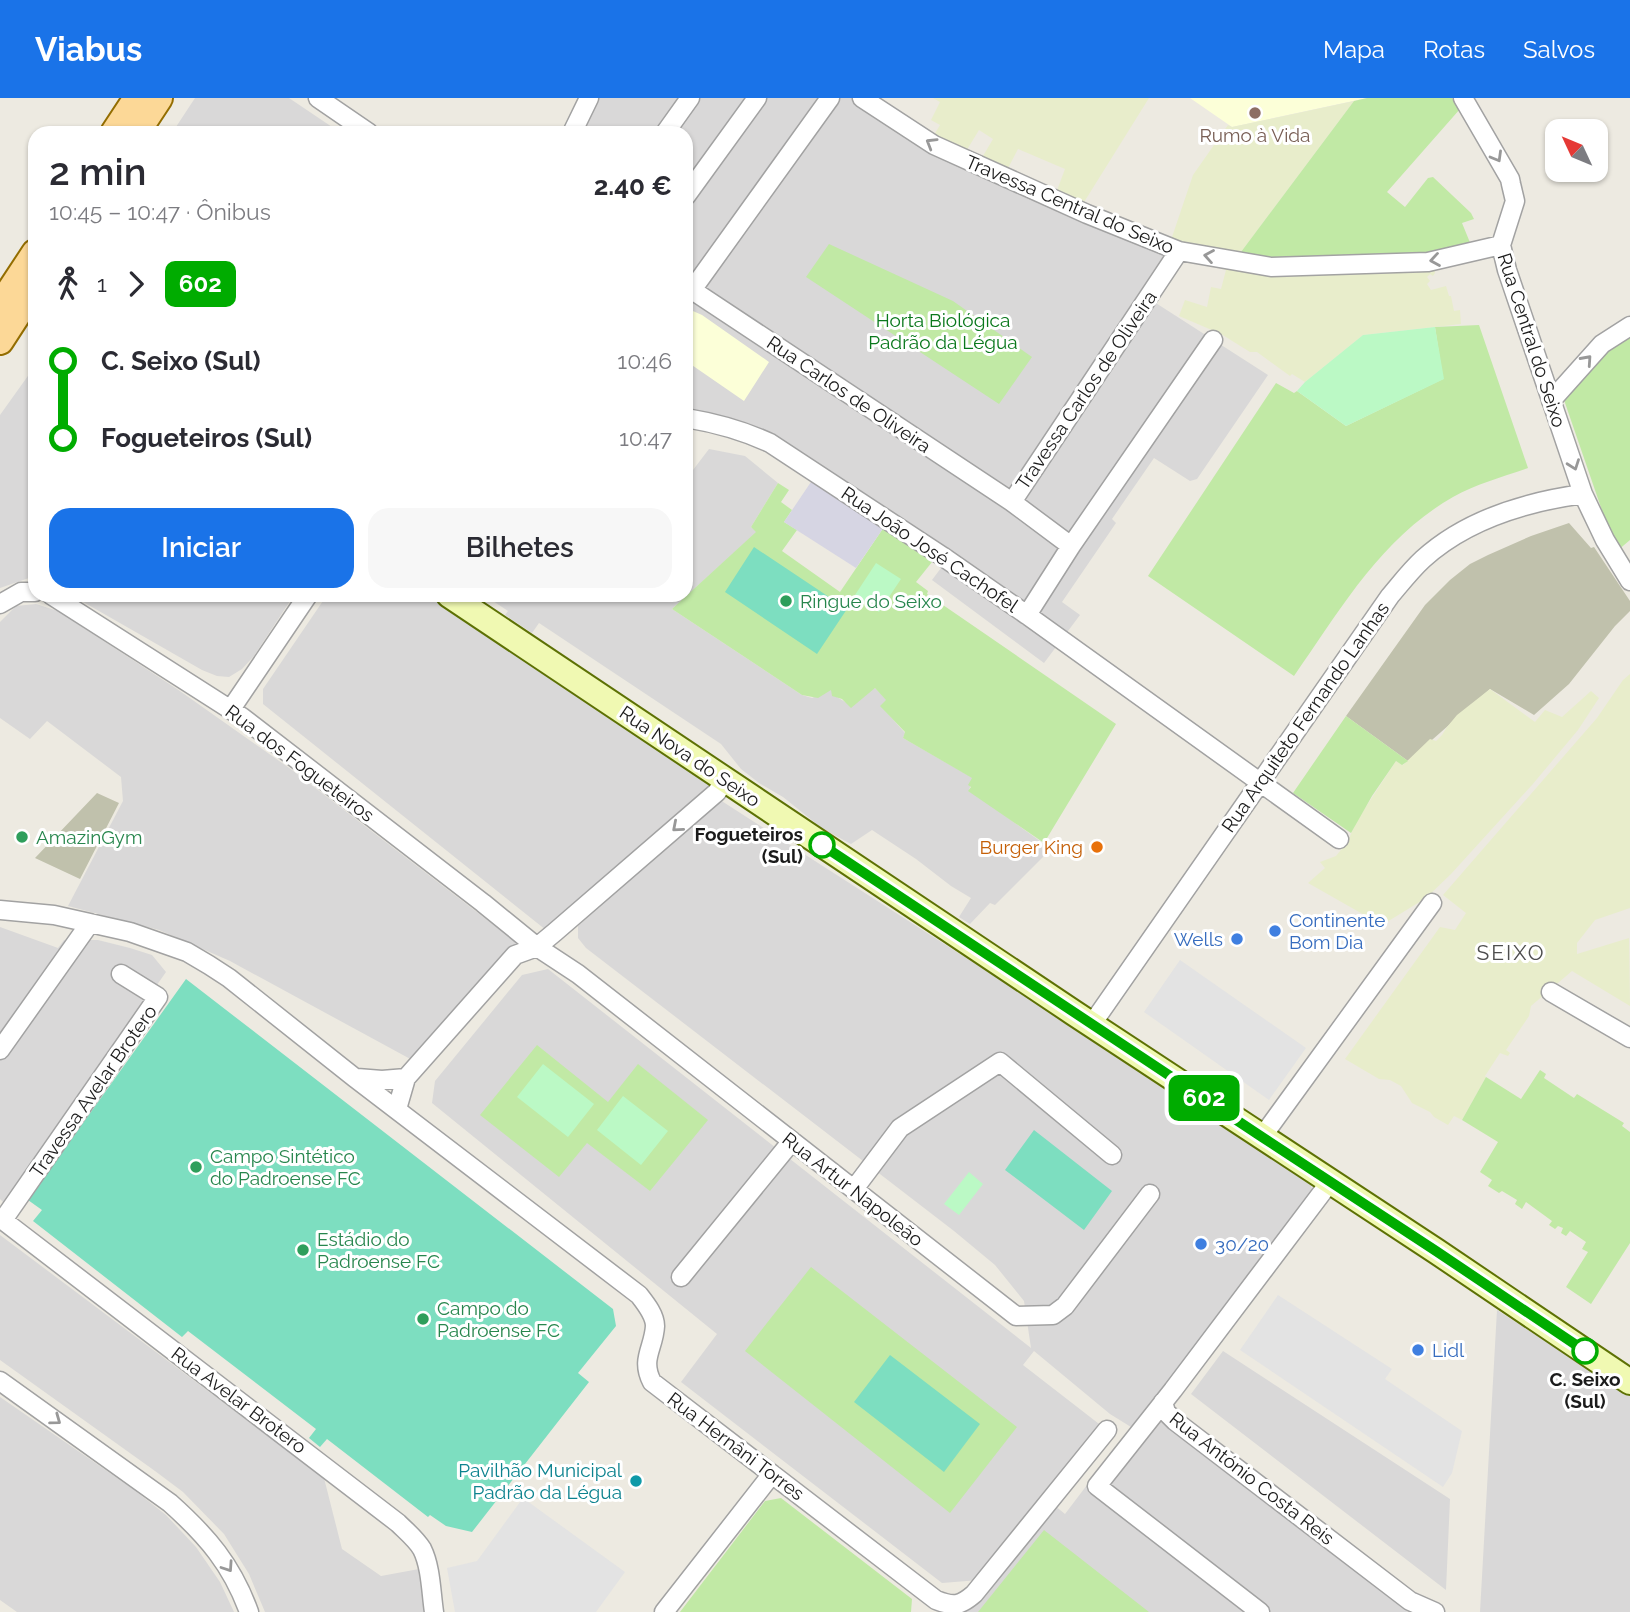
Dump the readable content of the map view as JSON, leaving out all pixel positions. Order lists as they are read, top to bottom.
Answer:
{
  "streets": {
    "main road": ["Rua Nova do Seixo"],
    "street": [
      "Travessa Central do Seixo",
      "Rua Central do Seixo",
      "Travessa Carlos de Oliveira",
      "Rua Carlos de Oliveira",
      "Rua João José Cachofel",
      "Rua Arquiteto Fernando Lanhas",
      "Rua dos Fogueteiros",
      "Travessa Avelar Brotero",
      "Rua Artur Napoleão",
      "Rua Avelar Brotero",
      "Rua Hernâni Torres",
      "Rua António Costa Reis"
    ]
  },
  "crossings": [
    ["Travessa Central do Seixo", "Rua Central do Seixo"],
    ["Travessa Central do Seixo", "Travessa Carlos de Oliveira"],
    ["Rua Central do Seixo", "Rua Arquiteto Fernando Lanhas"],
    ["Travessa Carlos de Oliveira", "Rua Carlos de Oliveira"],
    ["Travessa Carlos de Oliveira", "Rua João José Cachofel"],
    ["Rua Arquiteto Fernando Lanhas", "Rua Nova do Seixo"],
    ["Rua Nova do Seixo", "Rua António Costa Reis"],
    ["Rua dos Fogueteiros", "Rua Artur Napoleão"],
    ["Travessa Avelar Brotero", "Rua Avelar Brotero"]
  ],
  "one_way": ["Travessa Central do Seixo", "Rua Central do Seixo"],
  "districts": ["SEIXO"],
  "parks": ["Horta Biológica Padrão da Légua"],
  "places": [
    "Rumo à Vida",
    "Ringue do Seixo",
    "AmazinGym",
    "Fogueteiros (Sul)",
    "Burger King",
    "Continente Bom Dia",
    "Wells",
    "Campo Sintético do Padroense FC",
    "30/20",
    "Estádio do Padroense FC",
    "Campo do Padroense FC",
    "Lidl",
    "C. Seixo (Sul)",
    "Pavilhão Municipal Padrão da Légua"
  ],
  "lines": ["bus line 602"],
  "north": "top left",
  "page": {
    "header": "Viabus",
    "nav": ["Mapa", "Rotas", "Salvos"],
    "on_map": "602",
    "heading": ["2 min", "10:45 – 10:47 · Ônibus", "2.40 €"],
    "legs": ["1", "602"],
    "list": [
      {
        "name": "C. Seixo (Sul)",
        "value": "10:46"
      },
      {
        "name": "Fogueteiros (Sul)",
        "value": "10:47"
      }
    ],
    "buttons": ["Iniciar", "Bilhetes"]
  }
}
